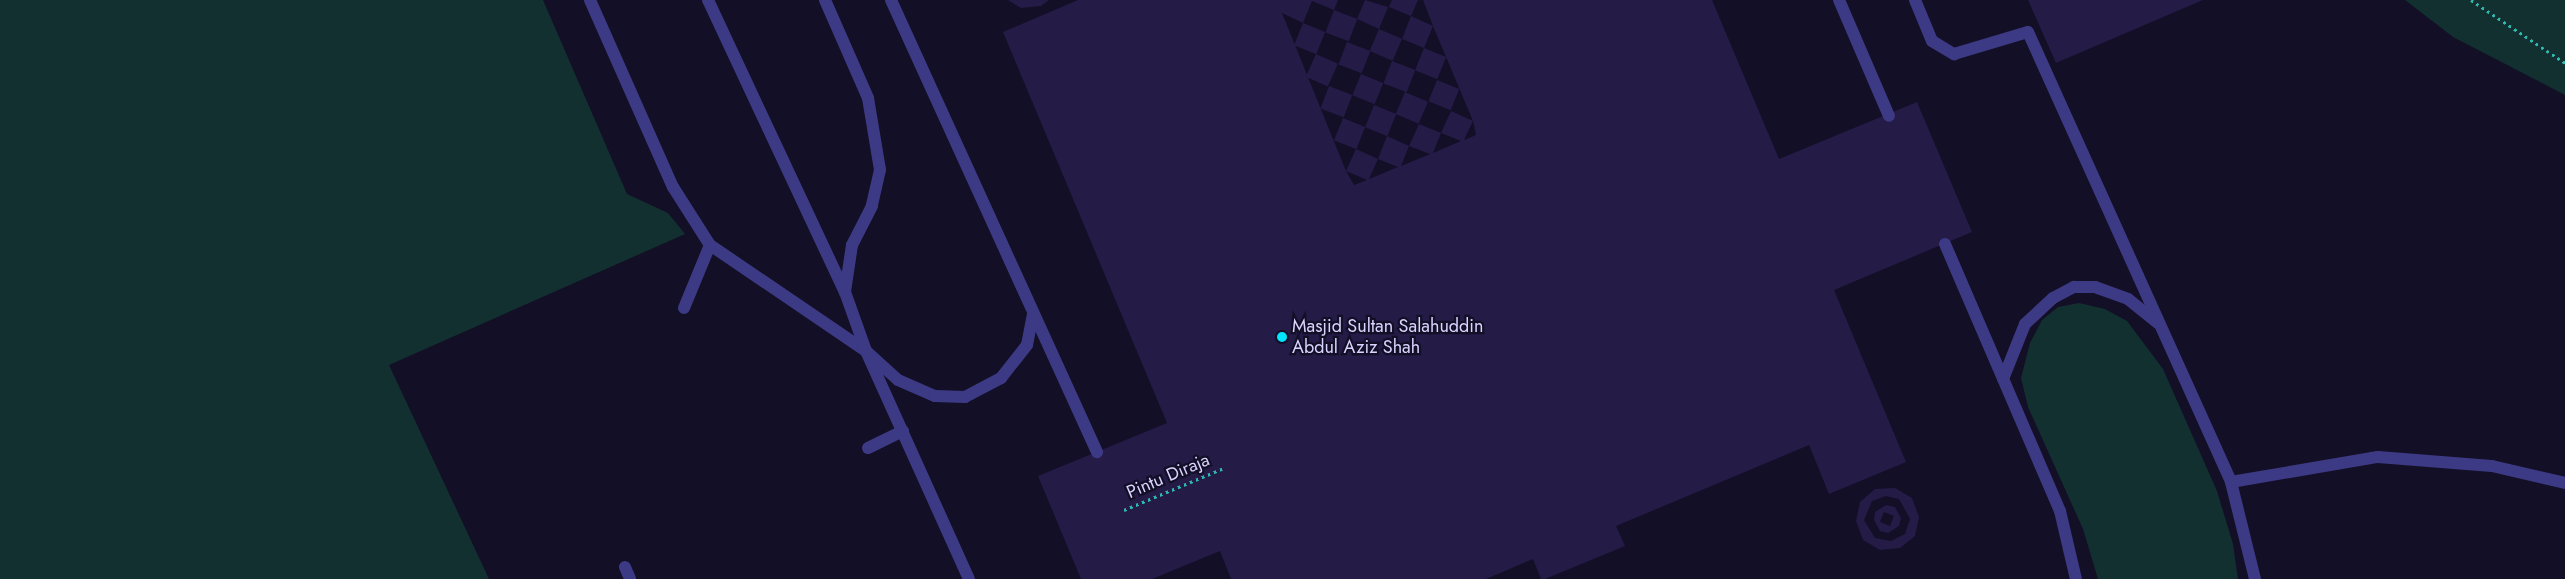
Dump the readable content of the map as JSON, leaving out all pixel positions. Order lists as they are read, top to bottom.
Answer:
{
  "streets": {
    "path": ["Pintu Diraja"]
  },
  "places": ["Masjid Sultan Salahuddin Abdul Aziz Shah"]
}
